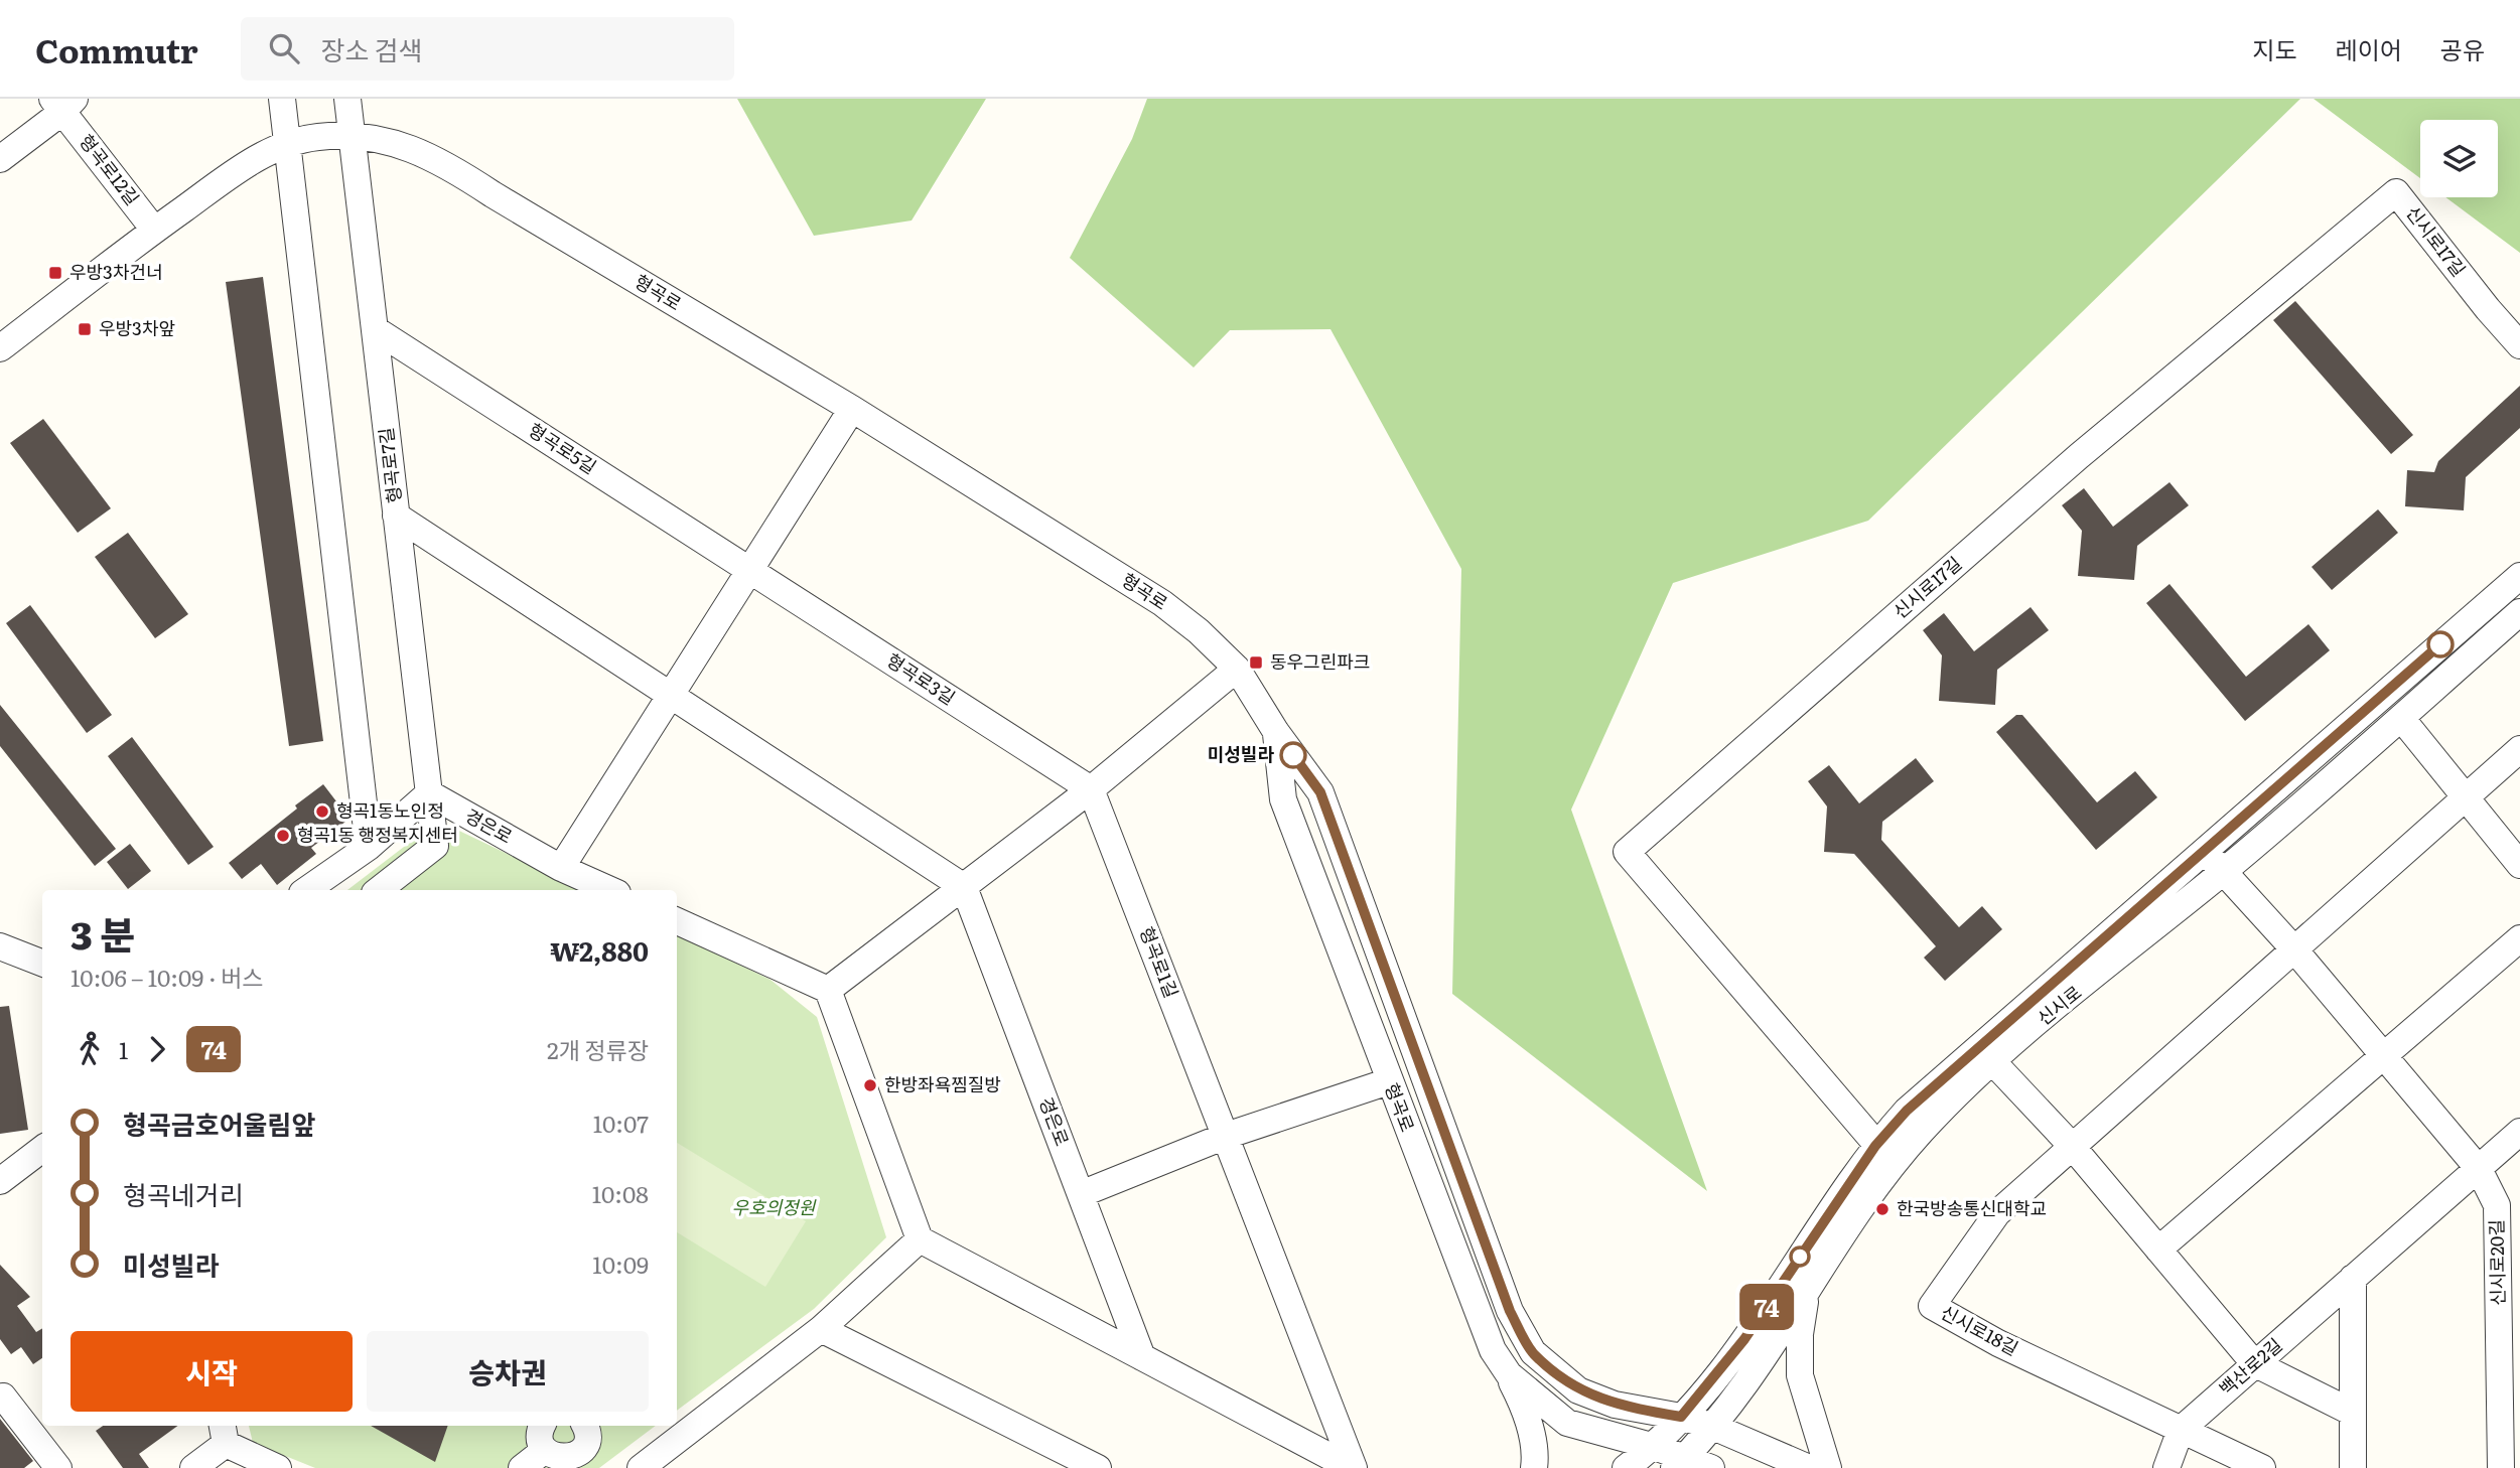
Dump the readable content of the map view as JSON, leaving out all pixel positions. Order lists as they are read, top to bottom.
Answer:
{
  "streets": {
    "street": [
      "형곡로12길",
      "신시로17길",
      "형곡로",
      "형곡로5길",
      "형곡로7길",
      "형곡로3길",
      "경은로",
      "형곡로1길",
      "신시로",
      "신시로20길",
      "신시로18길",
      "백산로2길"
    ]
  },
  "crossings": [
    ["형곡로12길", "형곡로"],
    ["신시로17길", "신시로"],
    ["형곡로", "형곡로7길"],
    ["형곡로", "신시로"],
    ["형곡로5길", "형곡로7길"],
    ["형곡로5길", "형곡로3길"],
    ["형곡로7길", "경은로"],
    ["형곡로3길", "형곡로1길"],
    ["신시로", "신시로20길"],
    ["신시로20길", "신시로18길"],
    ["신시로20길", "백산로2길"],
    ["신시로18길", "백산로2길"]
  ],
  "parks": ["우호의정원"],
  "places": {
    "transit": ["우방3차건너", "우방3차앞", "동우그린파크"],
    "other": [
      "미성빌라",
      "형곡1동노인정",
      "형곡1동 행정복지센터",
      "한방좌욕찜질방",
      "한국방송통신대학교"
    ]
  },
  "lines": ["bus line 74"],
  "page": {
    "header": "Commutr",
    "search": "장소 검색",
    "nav": ["지도", "레이어", "공유"],
    "on_map": "74",
    "heading": ["3 분", "10:06 – 10:09 · 버스", "₩2,880"],
    "legs": ["1", "74", "2개 정류장"],
    "list": [
      {
        "name": "형곡금호어울림앞",
        "value": "10:07"
      },
      {
        "name": "형곡네거리",
        "value": "10:08"
      },
      {
        "name": "미성빌라",
        "value": "10:09"
      }
    ],
    "buttons": ["시작", "승차권"]
  }
}
